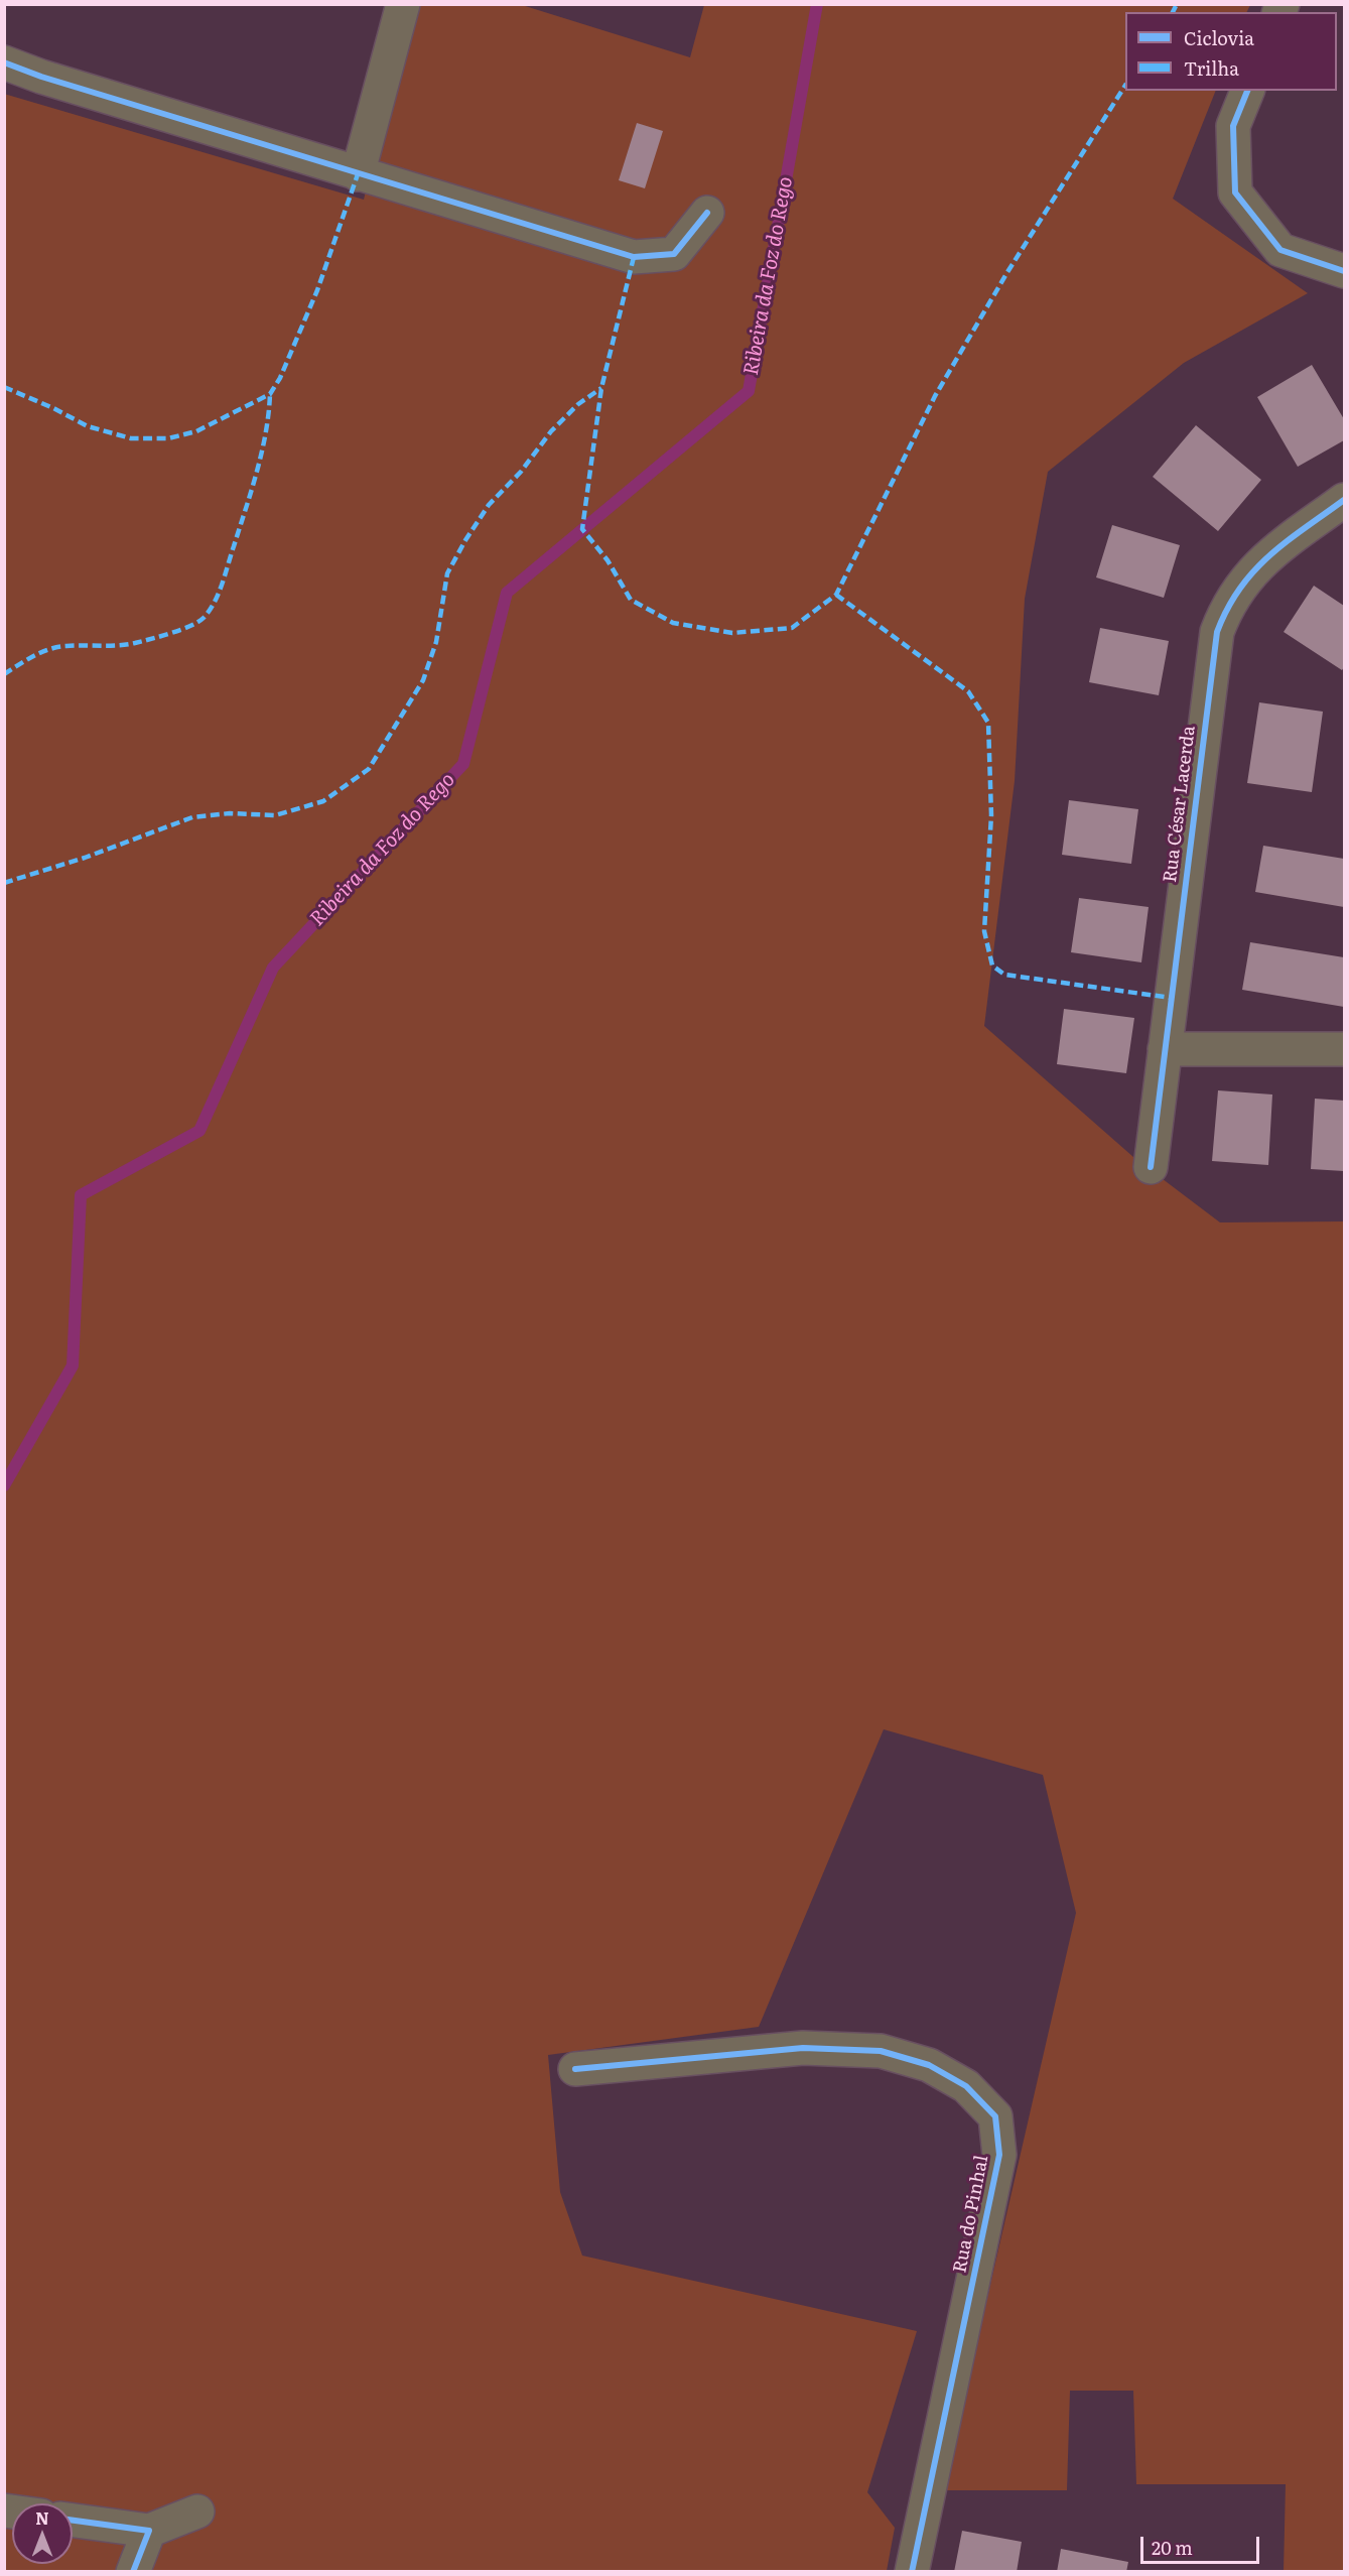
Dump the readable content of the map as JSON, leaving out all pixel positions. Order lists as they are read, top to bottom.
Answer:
{
  "streets": {
    "street": ["Rua César Lacerda", "Rua do Pinhal"]
  },
  "water": ["Ribeira da Foz do Rego"],
  "legend": ["Ciclovia", "Trilha"],
  "scale_bar": "20 m",
  "north": "top"
}
